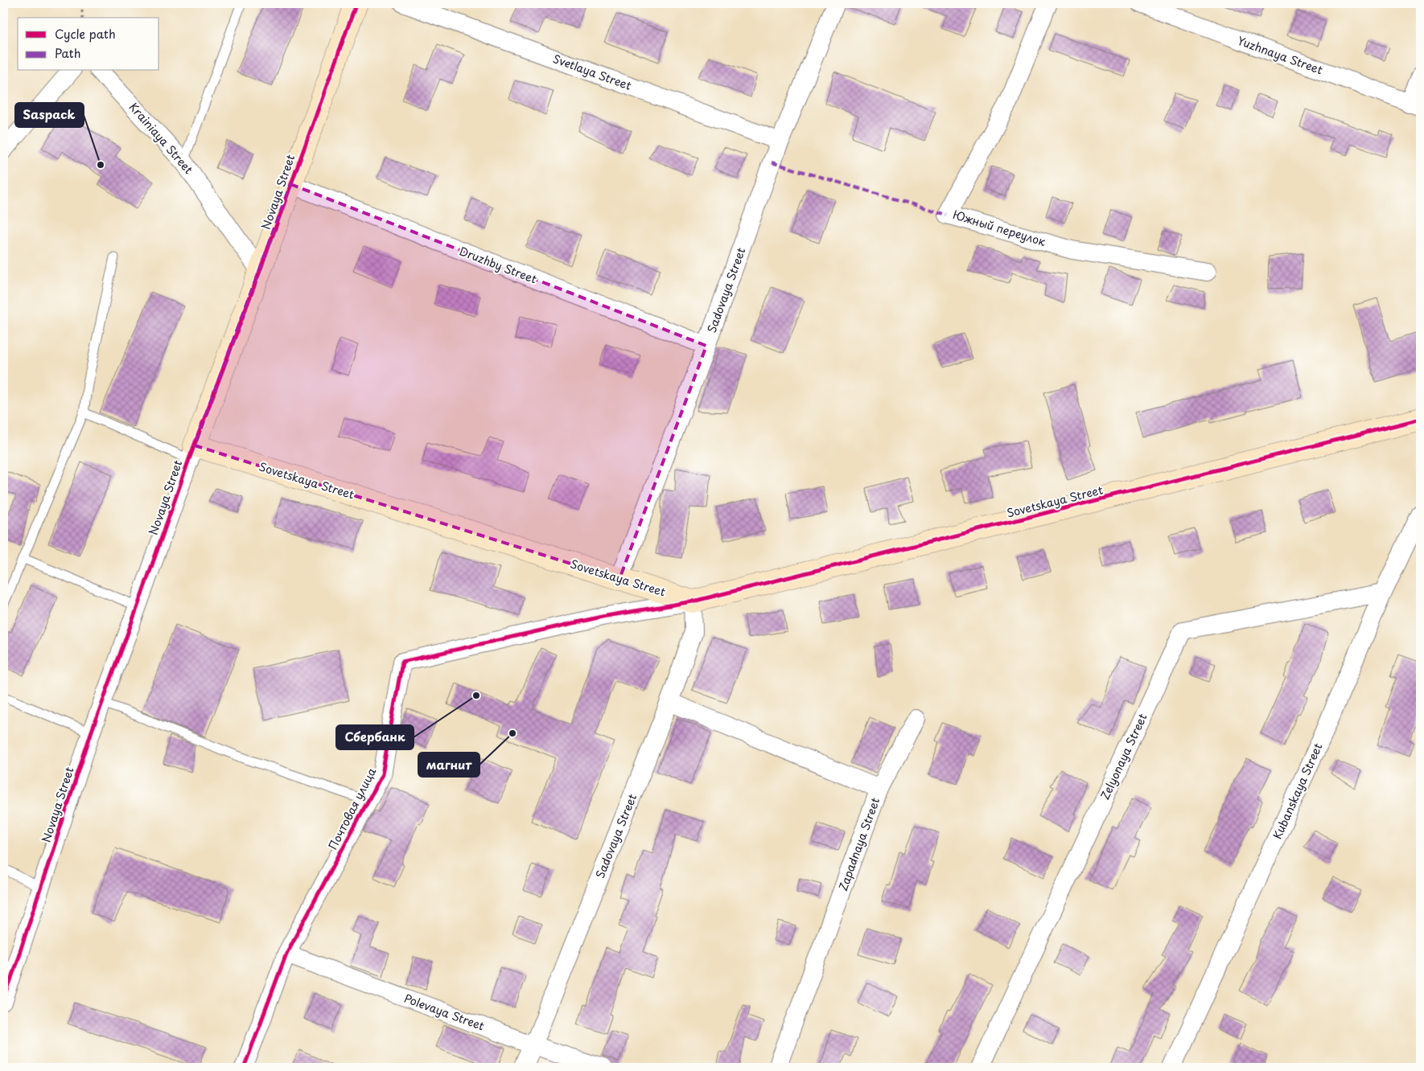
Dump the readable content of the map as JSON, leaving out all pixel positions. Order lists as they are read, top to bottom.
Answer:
{
  "streets": {
    "street": [
      "Yuzhnaya Street",
      "Svetlaya Street",
      "Krainiaya Street",
      "Novaya Street",
      "Южный переулок",
      "Druzhby Street",
      "Sadovaya Street",
      "Sovetskaya Street",
      "Zelyonaya Street",
      "Kubanskaya Street",
      "Почтовая улица",
      "Zapadnaya Street",
      "Polevaya Street"
    ]
  },
  "crossings": [
    ["Svetlaya Street", "Sadovaya Street"],
    ["Krainiaya Street", "Novaya Street"],
    ["Novaya Street", "Druzhby Street"],
    ["Novaya Street", "Sovetskaya Street"],
    ["Druzhby Street", "Sadovaya Street"],
    ["Sadovaya Street", "Sovetskaya Street"],
    ["Sadovaya Street", "Почтовая улица"],
    ["Sadovaya Street", "Zapadnaya Street"],
    ["Sadovaya Street", "Polevaya Street"],
    ["Sovetskaya Street", "Почтовая улица"],
    ["Zelyonaya Street", "Kubanskaya Street"],
    ["Почтовая улица", "Polevaya Street"]
  ],
  "places": ["Saspack", "Сбербанк", "магнит"],
  "legend": ["Cycle path", "Path"]
}
